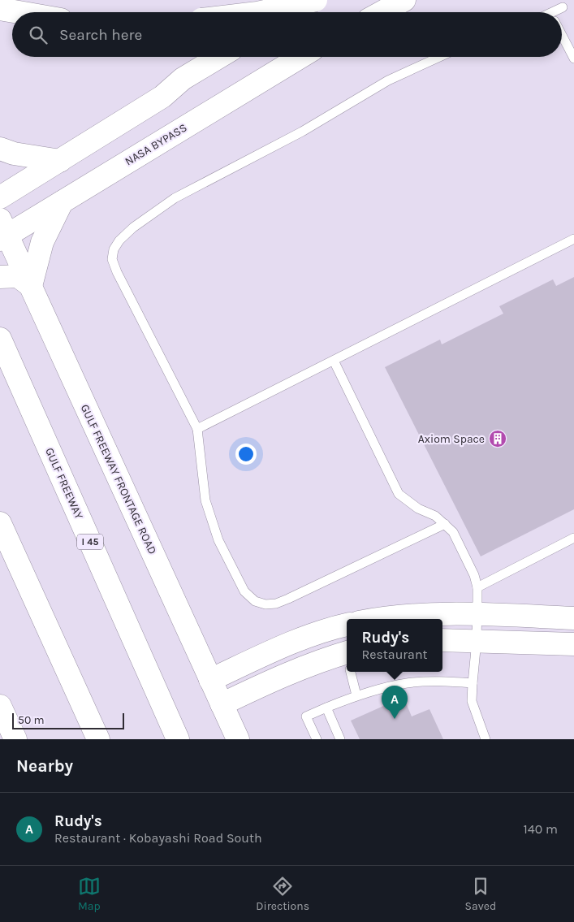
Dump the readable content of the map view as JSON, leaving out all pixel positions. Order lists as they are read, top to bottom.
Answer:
{
  "streets": {
    "main road": [
      "NASA BYPASS",
      "GULF FREEWAY FRONTAGE ROAD",
      "GULF FREEWAY",
      "I 45"
    ]
  },
  "crossings": [
    ["NASA BYPASS", "GULF FREEWAY FRONTAGE ROAD"]
  ],
  "places": {
    "building": ["Axiom Space"]
  },
  "scale_bar": "50 m",
  "page": {
    "search": "Search here",
    "popup": ["Rudy's", "Restaurant"],
    "pins": "A",
    "scale": "50 m",
    "heading": "Nearby",
    "list": [
      {
        "mark": "A",
        "name": "Rudy's",
        "note": "Restaurant · Kobayashi Road South",
        "value": "140 m"
      }
    ],
    "nav": ["Map", "Directions", "Saved"]
  }
}
